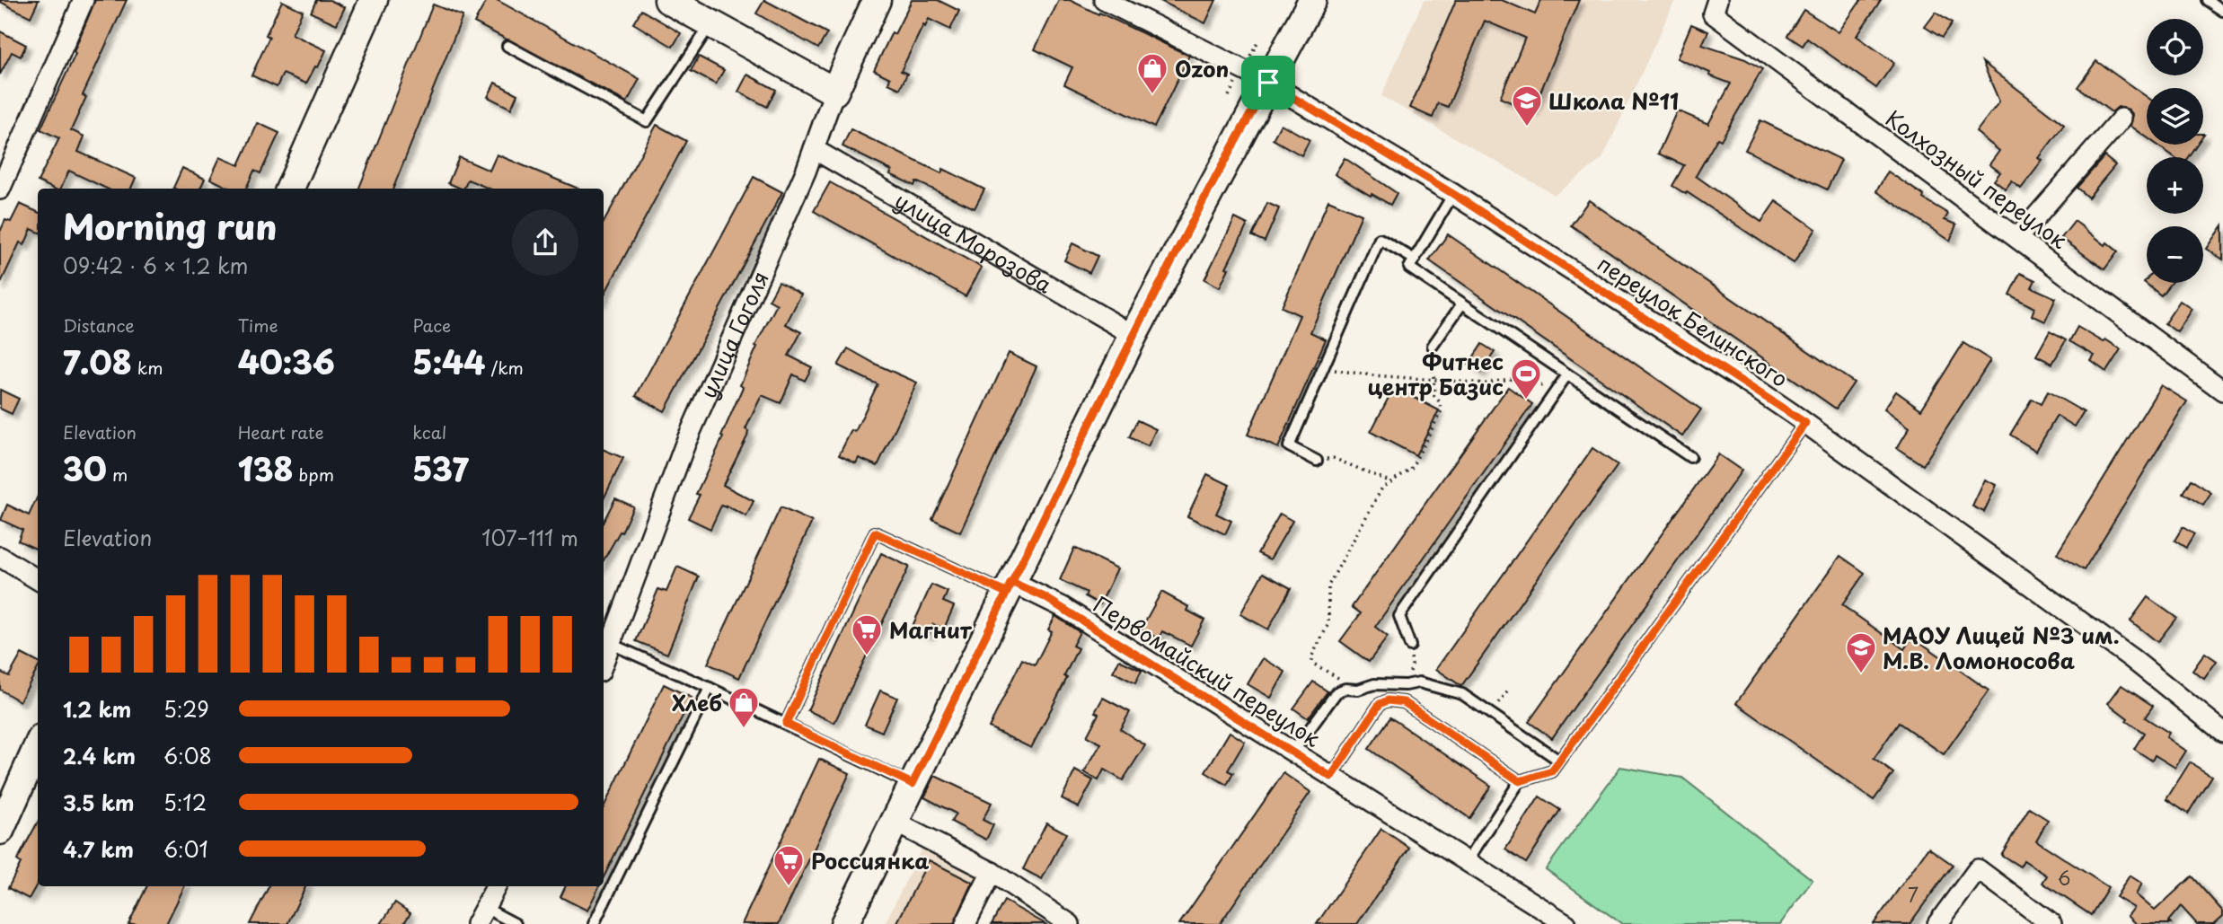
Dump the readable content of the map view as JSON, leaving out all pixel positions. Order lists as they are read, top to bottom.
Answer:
{
  "streets": {
    "main road": ["улица Гоголя"],
    "street": [
      "Колхозный переулок",
      "улица Морозова",
      "переулок Белинского",
      "Первомайский переулок"
    ]
  },
  "crossings": [
    ["улица Морозова", "улица Гоголя"]
  ],
  "places": {
    "shop": ["Ozon", "Хлеб"],
    "school or university": ["Школа №11", "МАОУ Лицей №3 им. М.В. Ломоносова"],
    "sports": ["Фитнес центр Базис"],
    "supermarket": ["Магнит", "Россиянка"]
  },
  "house_numbers": ["6", "7"],
  "page": {
    "map_buttons": ["+", "−"],
    "heading": ["Morning run", "09:42 · 6 × 1.2 km"],
    "stats": [
      ["Distance", "7.08 km"],
      ["Time", "40:36"],
      ["Pace", "5:44 /km"],
      ["Elevation", "30 m"],
      ["Heart rate", "138 bpm"],
      ["kcal", "537"]
    ],
    "chart": ["Elevation", "107–111 m"],
    "list": [
      {
        "name": "1.2 km",
        "note": "5:29"
      },
      {
        "name": "2.4 km",
        "note": "6:08"
      },
      {
        "name": "3.5 km",
        "note": "5:12"
      },
      {
        "name": "4.7 km",
        "note": "6:01"
      }
    ]
  }
}
